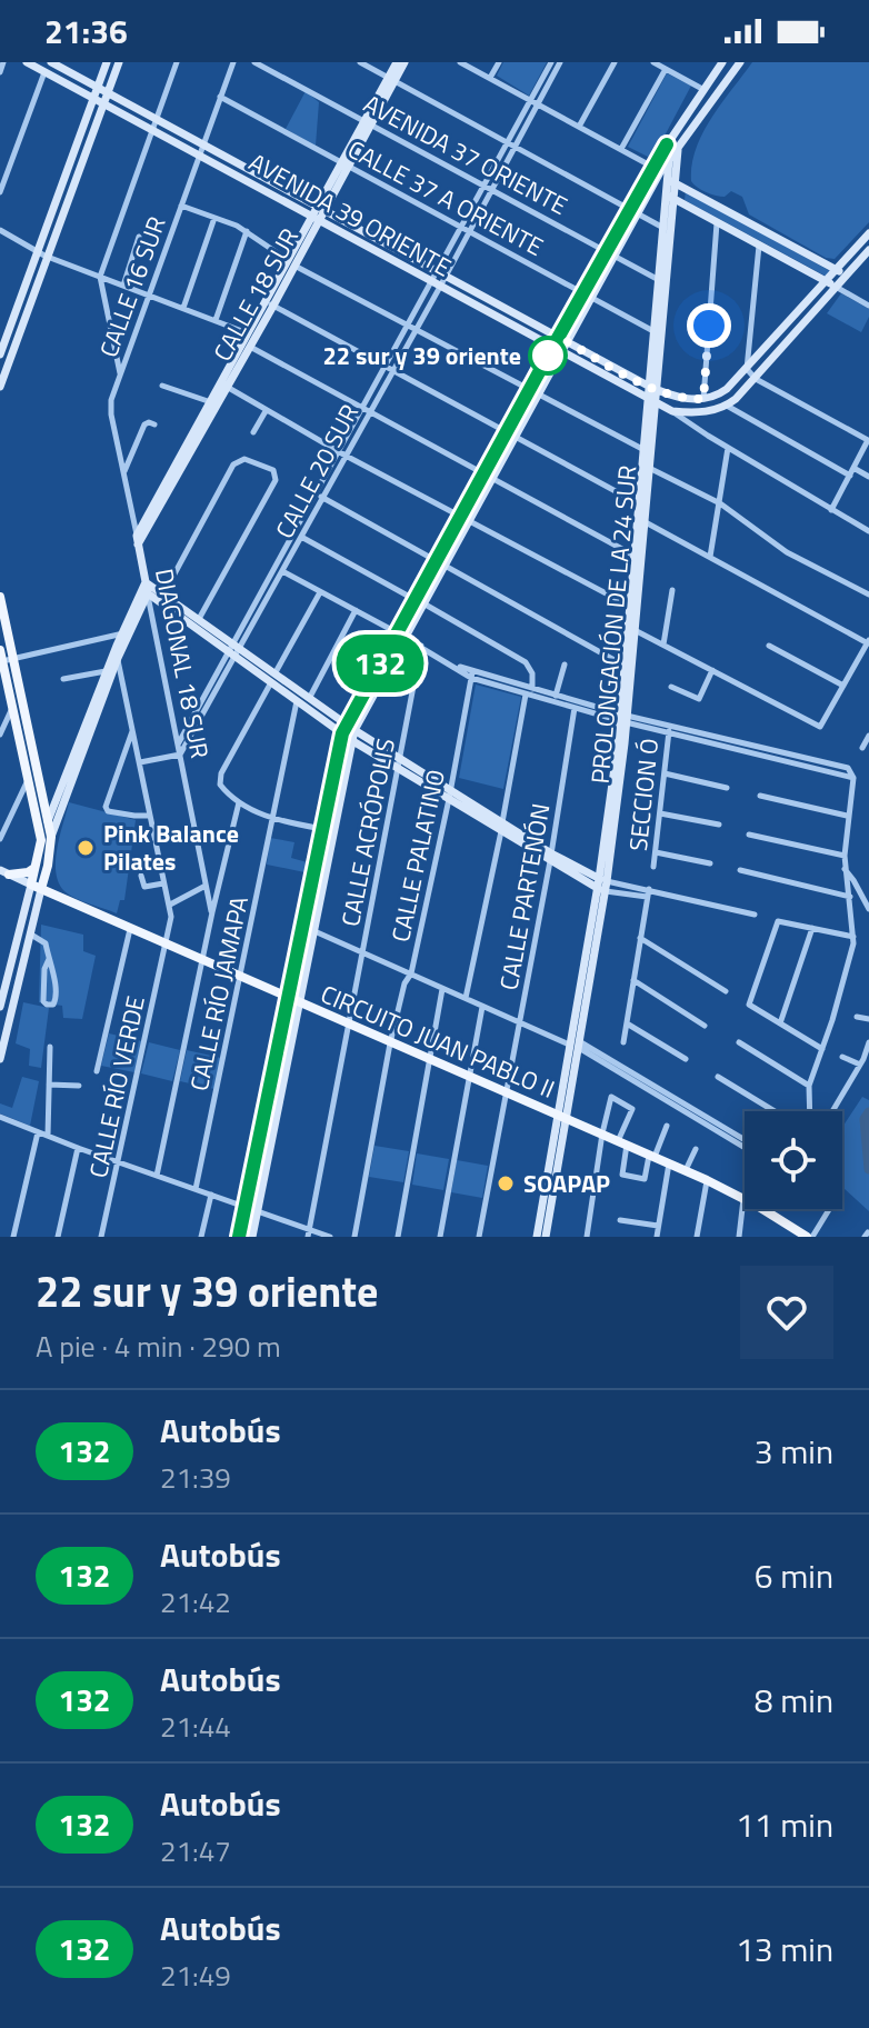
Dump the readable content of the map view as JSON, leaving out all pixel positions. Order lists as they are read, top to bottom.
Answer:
{
  "streets": {
    "main road": [
      "AVENIDA 39 ORIENTE",
      "CALLE 18 SUR",
      "PROLONGACIÓN DE LA 24 SUR",
      "DIAGONAL 18 SUR",
      "CIRCUITO JUAN PABLO II"
    ],
    "street": [
      "AVENIDA 37 ORIENTE",
      "CALLE 37 A ORIENTE",
      "CALLE 16 SUR",
      "CALLE 20 SUR",
      "SECCION Ó",
      "CALLE ACRÓPOLIS",
      "CALLE PALATINO",
      "CALLE PARTENÓN",
      "CALLE RÍO JAMAPA",
      "CALLE RÍO VERDE"
    ]
  },
  "crossings": [
    ["AVENIDA 37 ORIENTE", "CALLE 18 SUR"],
    ["AVENIDA 37 ORIENTE", "CALLE 20 SUR"],
    ["AVENIDA 37 ORIENTE", "PROLONGACIÓN DE LA 24 SUR"],
    ["CALLE 37 A ORIENTE", "CALLE 16 SUR"],
    ["CALLE 37 A ORIENTE", "CALLE 18 SUR"],
    ["CALLE 37 A ORIENTE", "CALLE 20 SUR"],
    ["CALLE 37 A ORIENTE", "PROLONGACIÓN DE LA 24 SUR"],
    ["AVENIDA 39 ORIENTE", "CALLE 16 SUR"],
    ["AVENIDA 39 ORIENTE", "CALLE 18 SUR"],
    ["AVENIDA 39 ORIENTE", "CALLE 20 SUR"],
    ["AVENIDA 39 ORIENTE", "PROLONGACIÓN DE LA 24 SUR"],
    ["CALLE 16 SUR", "DIAGONAL 18 SUR"],
    ["CALLE 18 SUR", "DIAGONAL 18 SUR"],
    ["CALLE 20 SUR", "DIAGONAL 18 SUR"],
    ["PROLONGACIÓN DE LA 24 SUR", "CIRCUITO JUAN PABLO II"],
    ["DIAGONAL 18 SUR", "CIRCUITO JUAN PABLO II"],
    ["CALLE ACRÓPOLIS", "CIRCUITO JUAN PABLO II"],
    ["CALLE PALATINO", "CIRCUITO JUAN PABLO II"],
    ["CALLE PARTENÓN", "CIRCUITO JUAN PABLO II"],
    ["CALLE RÍO JAMAPA", "CIRCUITO JUAN PABLO II"],
    ["CIRCUITO JUAN PABLO II", "CALLE RÍO VERDE"]
  ],
  "places": ["22 sur y 39 oriente", "Pink Balance Pilates", "SOAPAP"],
  "lines": ["bus line 132"],
  "page": {
    "status": "21:36",
    "on_map": "132",
    "heading": ["22 sur y 39 oriente", "A pie · 4 min · 290 m"],
    "list": [
      {
        "mark": "132",
        "name": "Autobús",
        "note": "21:39",
        "value": "3 min"
      },
      {
        "mark": "132",
        "name": "Autobús",
        "note": "21:42",
        "value": "6 min"
      },
      {
        "mark": "132",
        "name": "Autobús",
        "note": "21:44",
        "value": "8 min"
      },
      {
        "mark": "132",
        "name": "Autobús",
        "note": "21:47",
        "value": "11 min"
      },
      {
        "mark": "132",
        "name": "Autobús",
        "note": "21:49",
        "value": "13 min"
      }
    ]
  }
}
